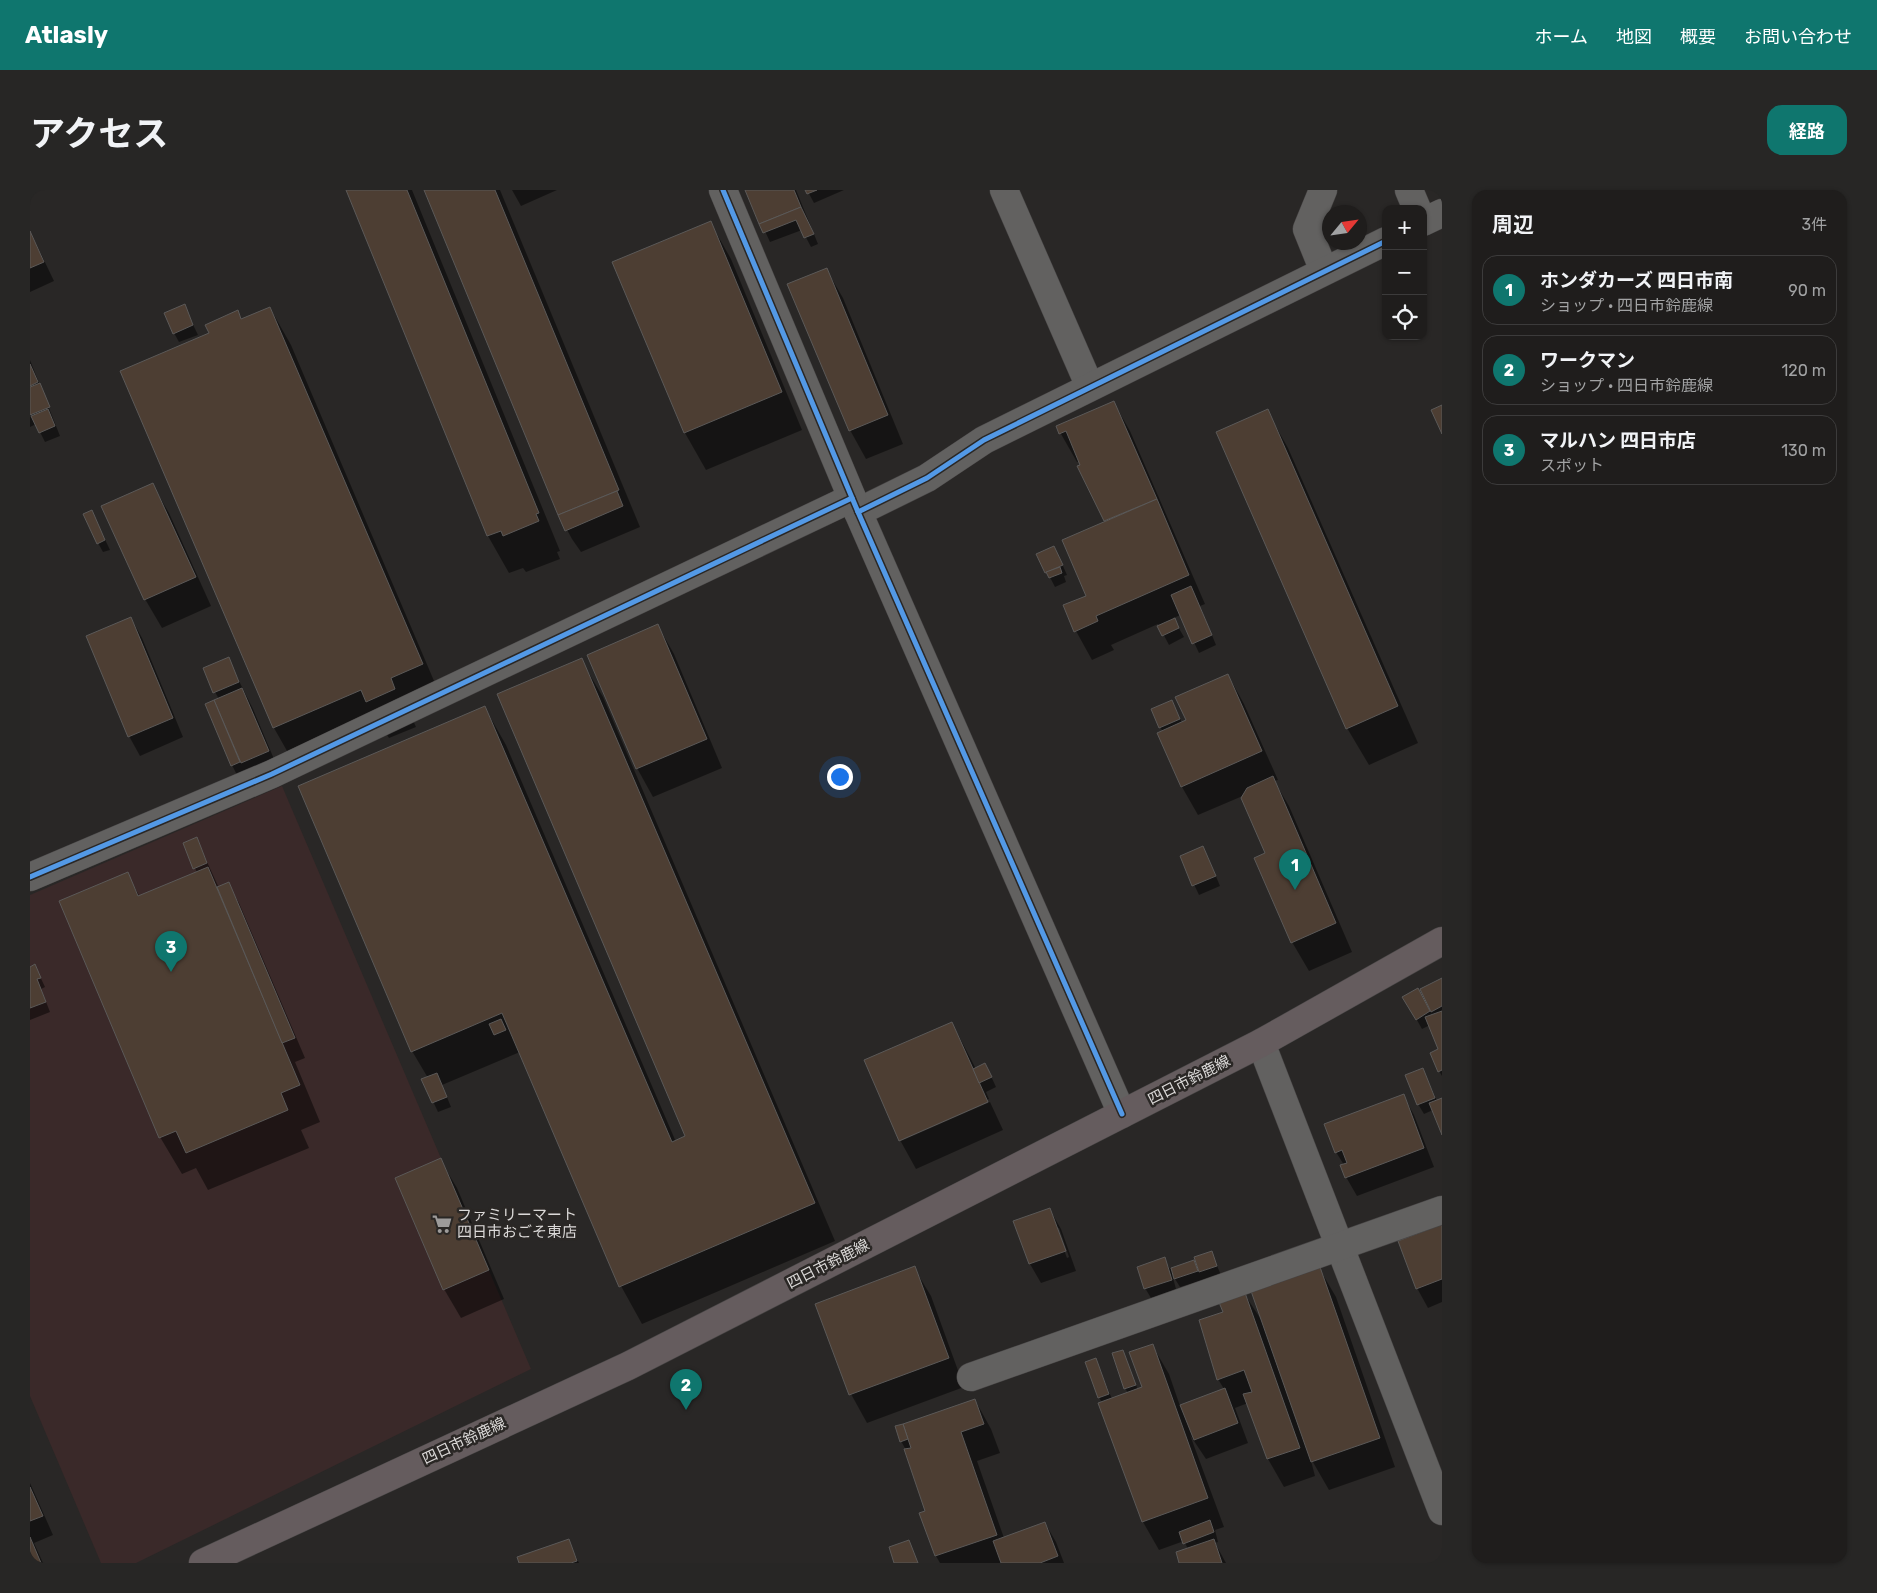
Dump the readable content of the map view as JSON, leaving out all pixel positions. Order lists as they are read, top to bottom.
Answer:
{
  "streets": {
    "main road": ["四日市鈴鹿線"]
  },
  "places": {
    "supermarket": ["ファミリーマート 四日市おごそ東店"]
  },
  "north": "top right",
  "page": {
    "header": "Atlasly",
    "nav": [
      "ホーム",
      "地図",
      "概要",
      "お問い合わせ"
    ],
    "title": "アクセス",
    "buttons": "経路",
    "heading": ["周辺", "3件"],
    "map_buttons": ["+", "−"],
    "list": [
      {
        "mark": "1",
        "name": "ホンダカーズ 四日市南",
        "note": "ショップ · 四日市鈴鹿線",
        "value": "90 m"
      },
      {
        "mark": "2",
        "name": "ワークマン",
        "note": "ショップ · 四日市鈴鹿線",
        "value": "120 m"
      },
      {
        "mark": "3",
        "name": "マルハン 四日市店",
        "note": "スポット",
        "value": "130 m"
      }
    ],
    "pins": ["1", "3", "2"]
  }
}
